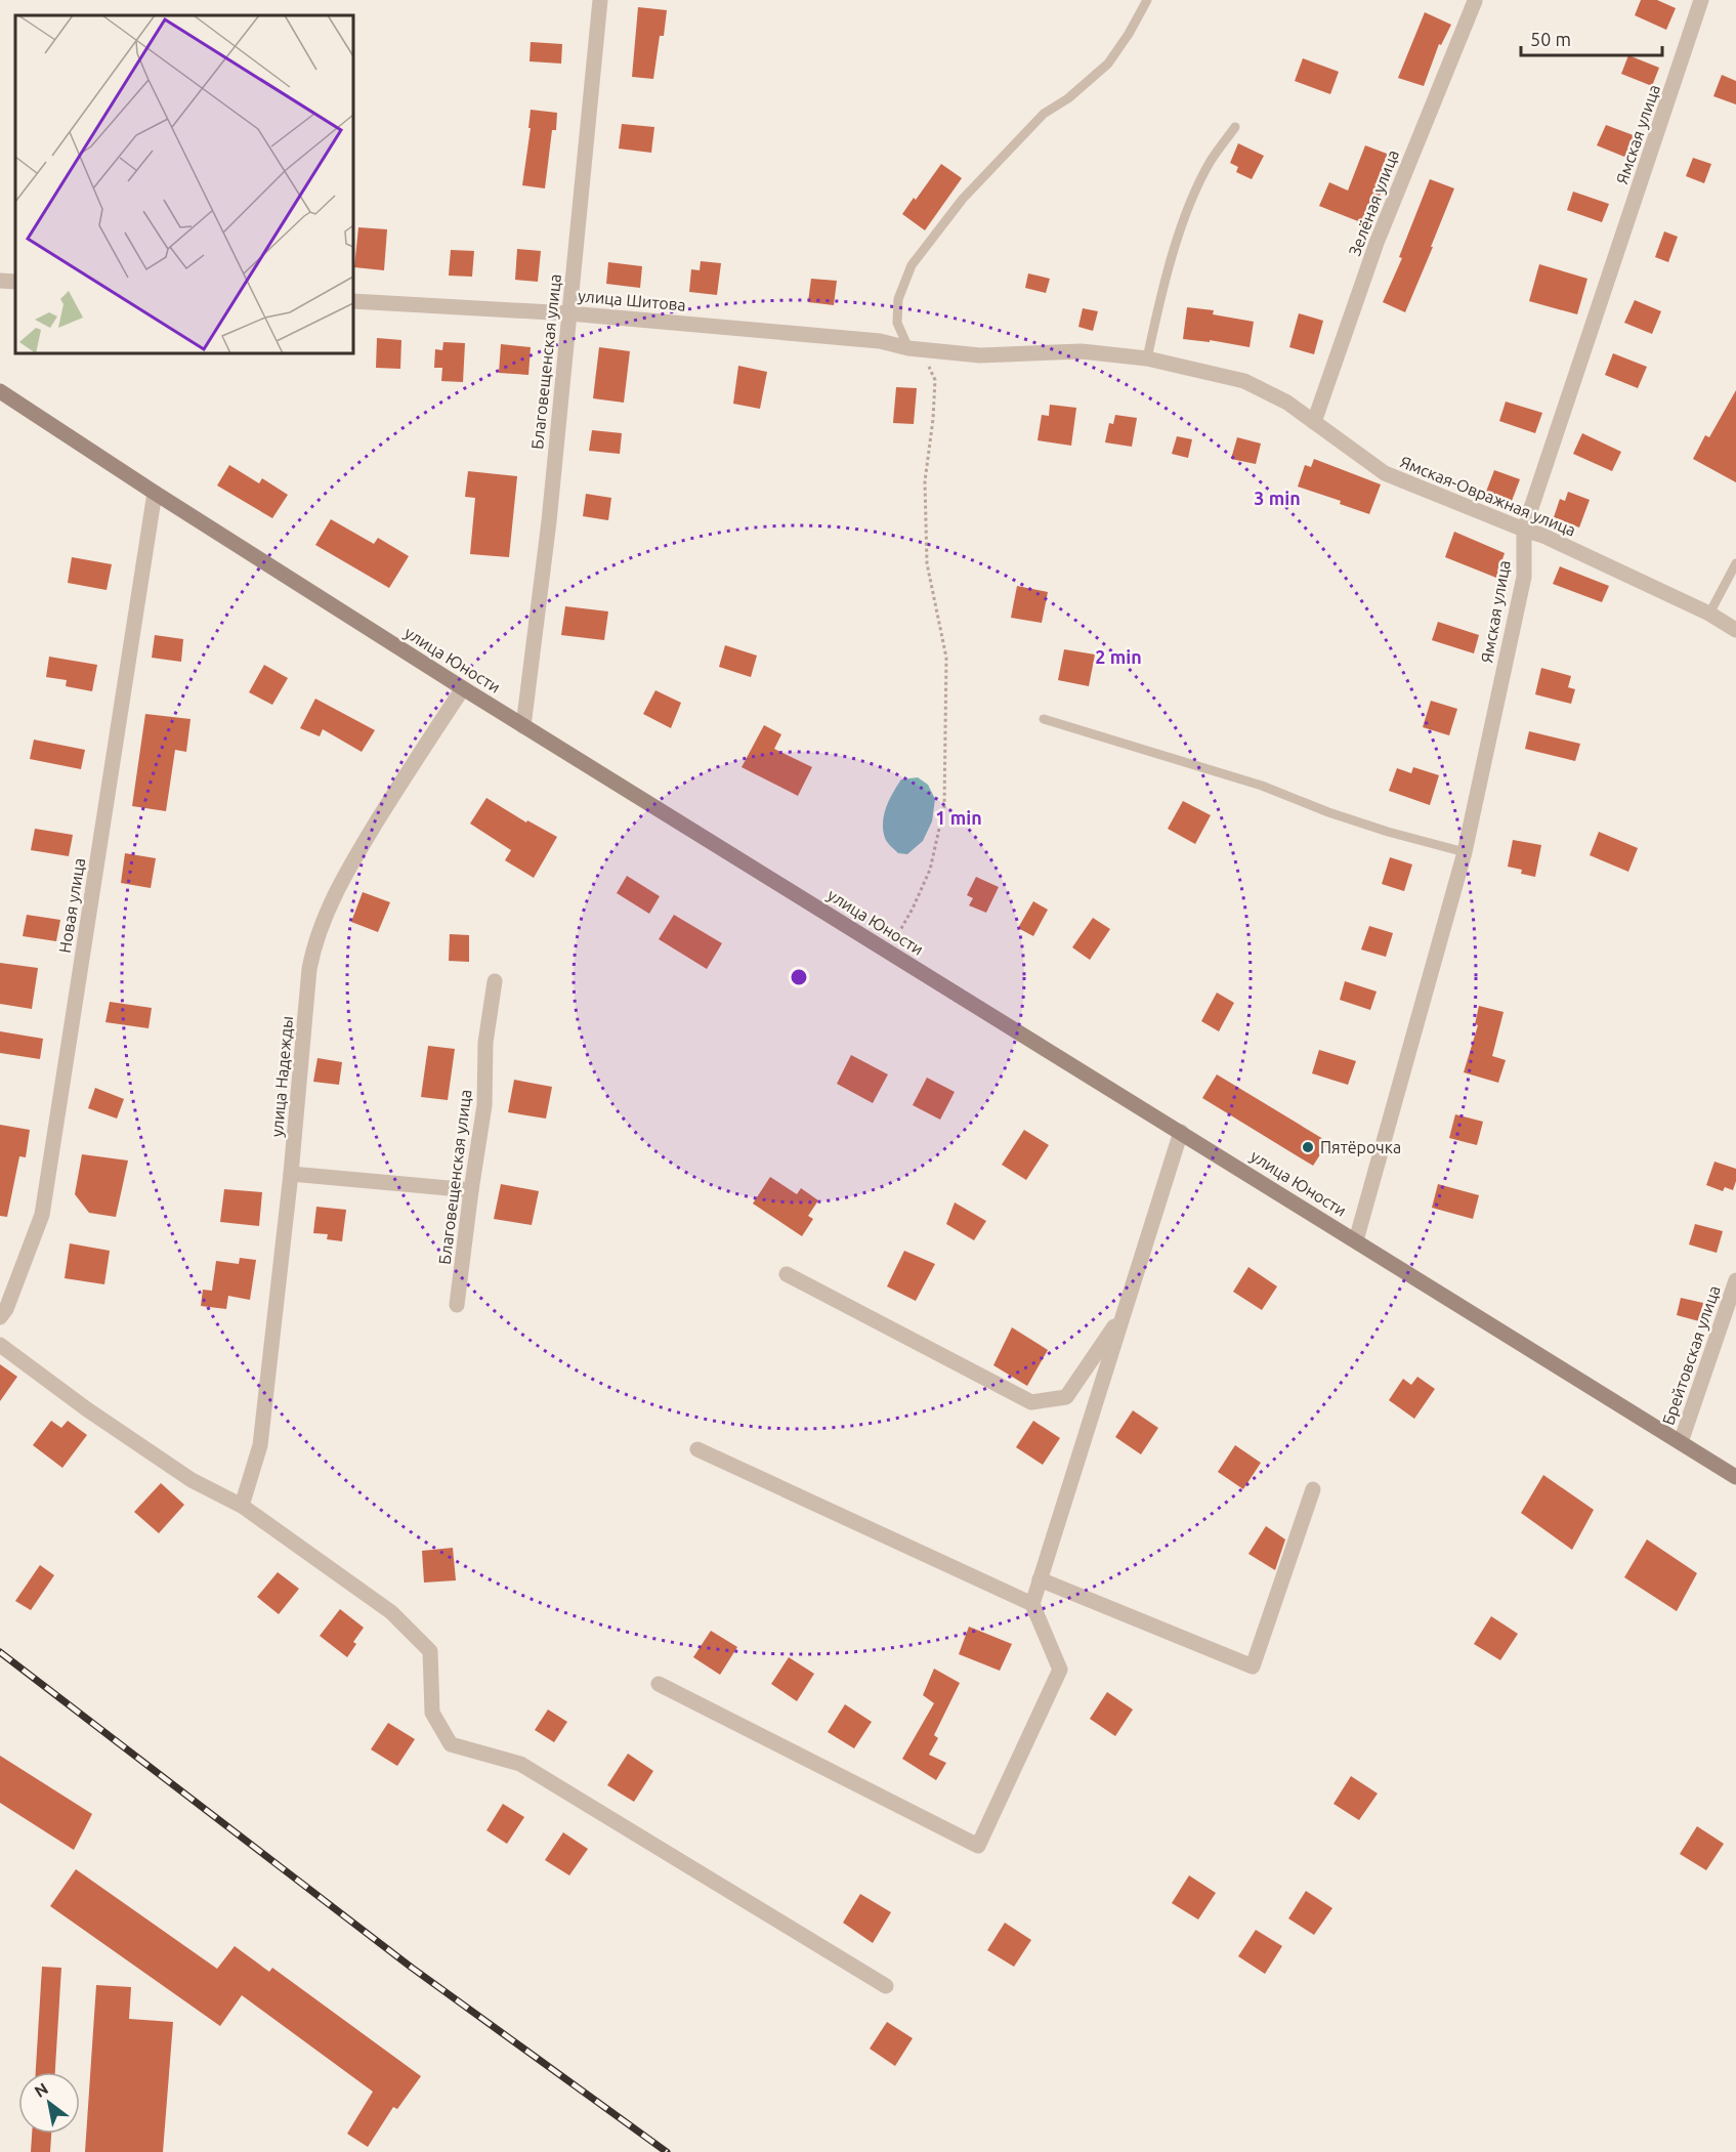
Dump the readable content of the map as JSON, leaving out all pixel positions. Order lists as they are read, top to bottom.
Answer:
{
  "streets": {
    "street": [
      "Ямская улица",
      "Зелёная улица",
      "улица Шитова",
      "Благовещенская улица",
      "Ямская-Овражная улица",
      "улица Юности",
      "Новая улица",
      "улица Надежды",
      "Брейтовская улица"
    ]
  },
  "crossings": [
    ["Ямская улица", "Ямская-Овражная улица"],
    ["Ямская улица", "улица Юности"],
    ["Зелёная улица", "Ямская-Овражная улица"],
    ["улица Шитова", "Благовещенская улица"],
    ["улица Шитова", "Ямская-Овражная улица"],
    ["Благовещенская улица", "улица Юности"],
    ["улица Юности", "Новая улица"],
    ["улица Юности", "улица Надежды"],
    ["улица Юности", "Брейтовская улица"]
  ],
  "places": ["Пятёрочка"],
  "scale_bar": "50 m",
  "north": "top left",
  "rings": ["3 min", "2 min", "1 min"]
}
